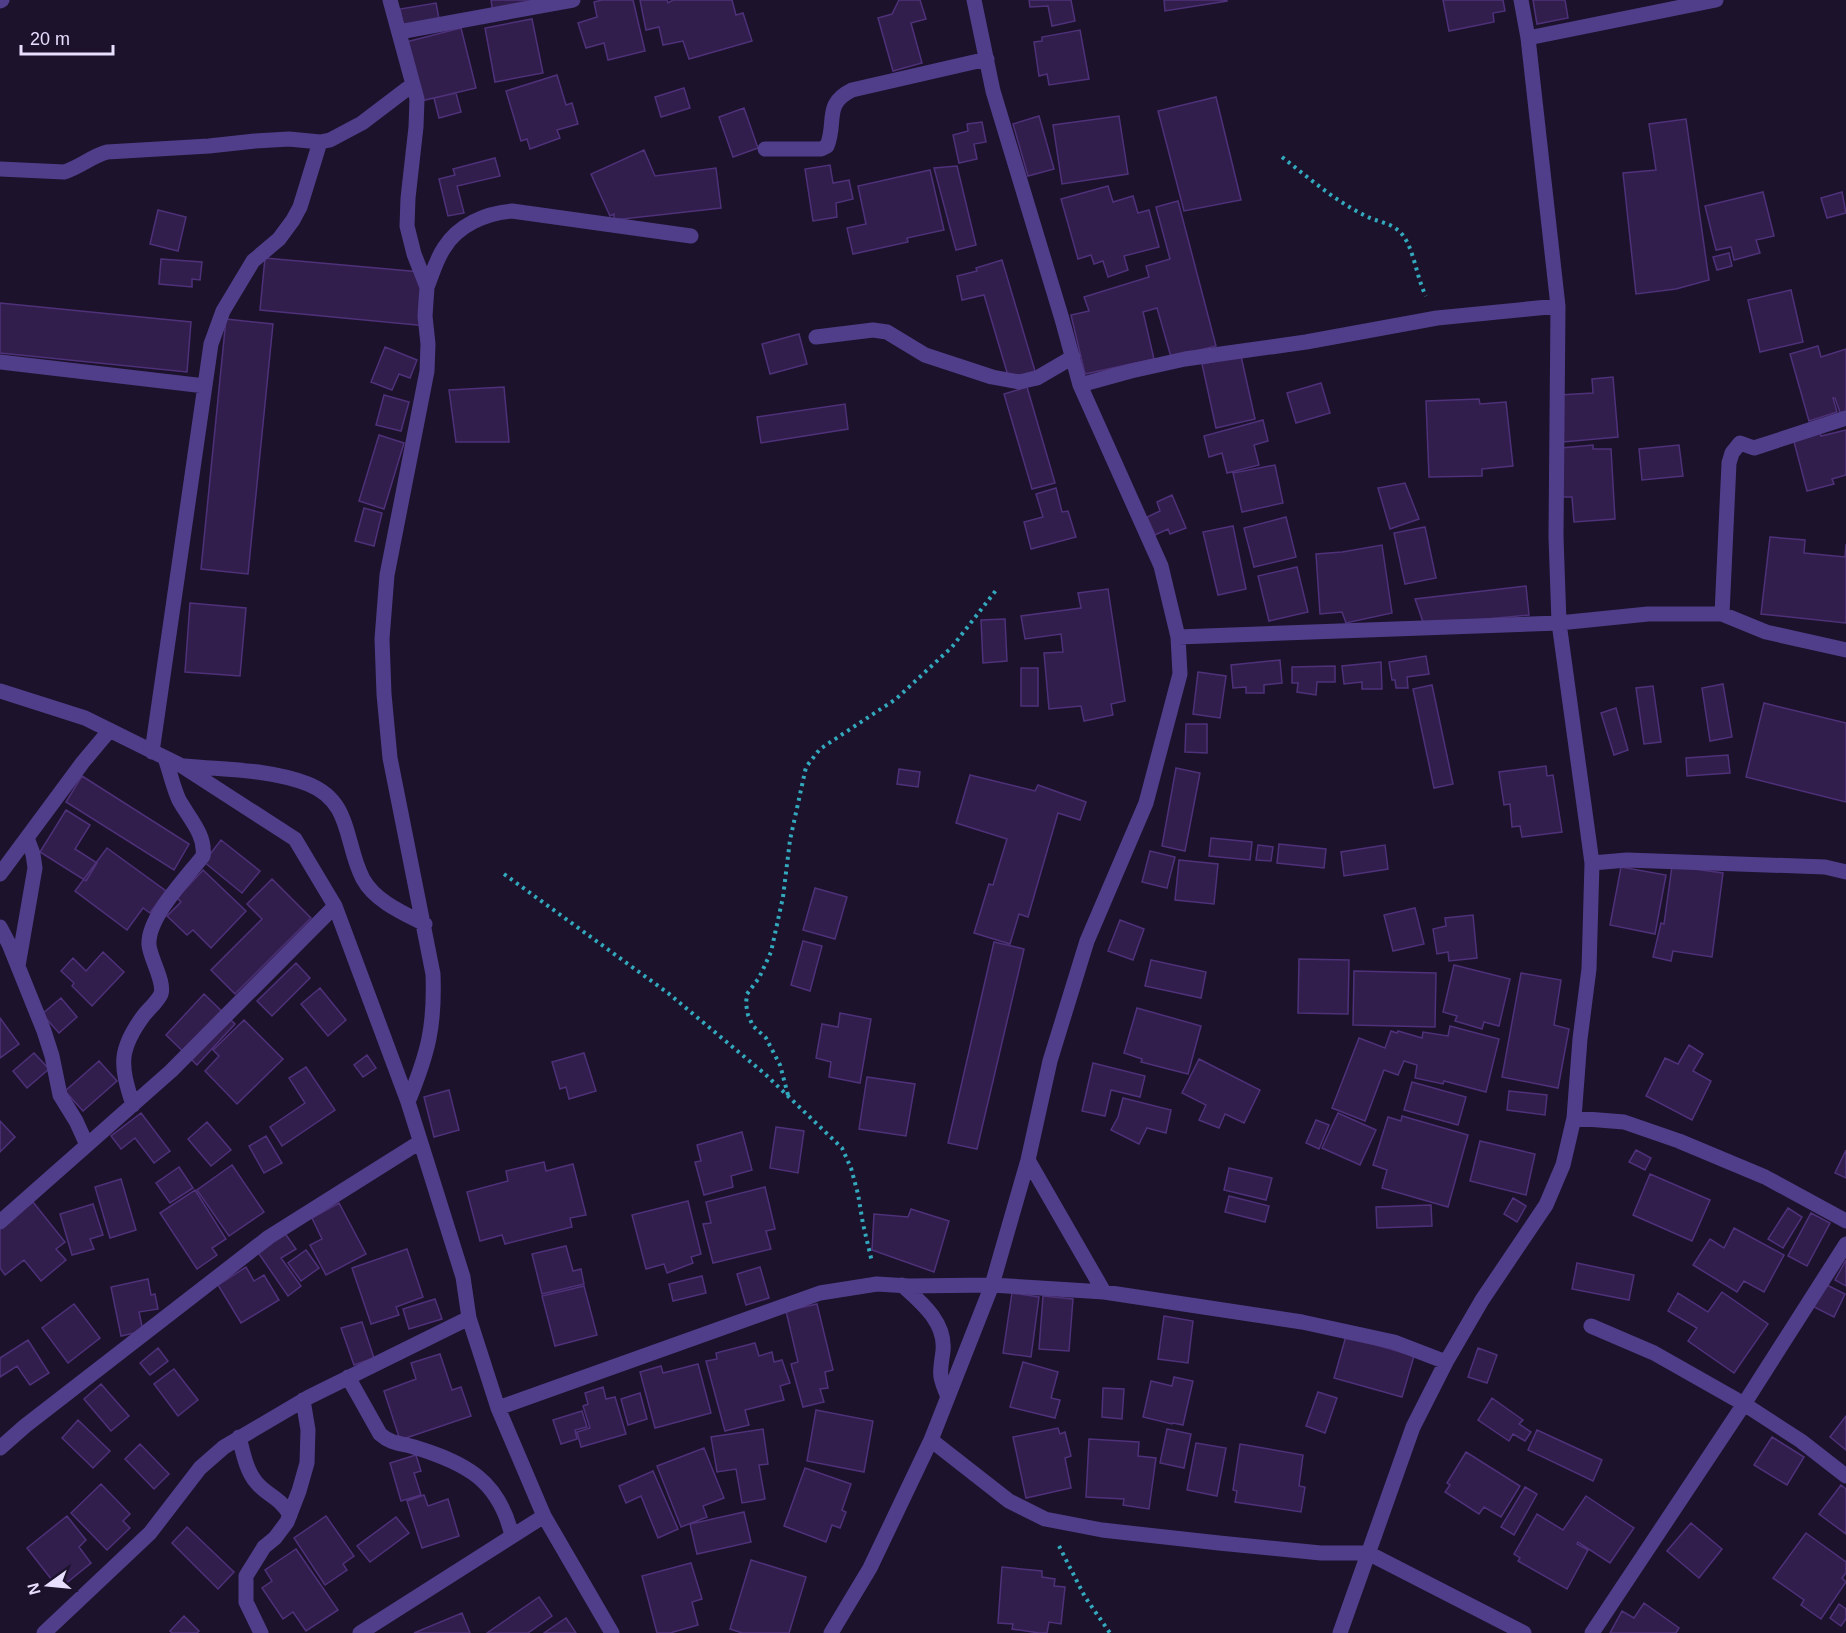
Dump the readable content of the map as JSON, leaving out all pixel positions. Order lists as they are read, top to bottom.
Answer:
{
  "scale_bar": "20 m",
  "north": "left"
}
